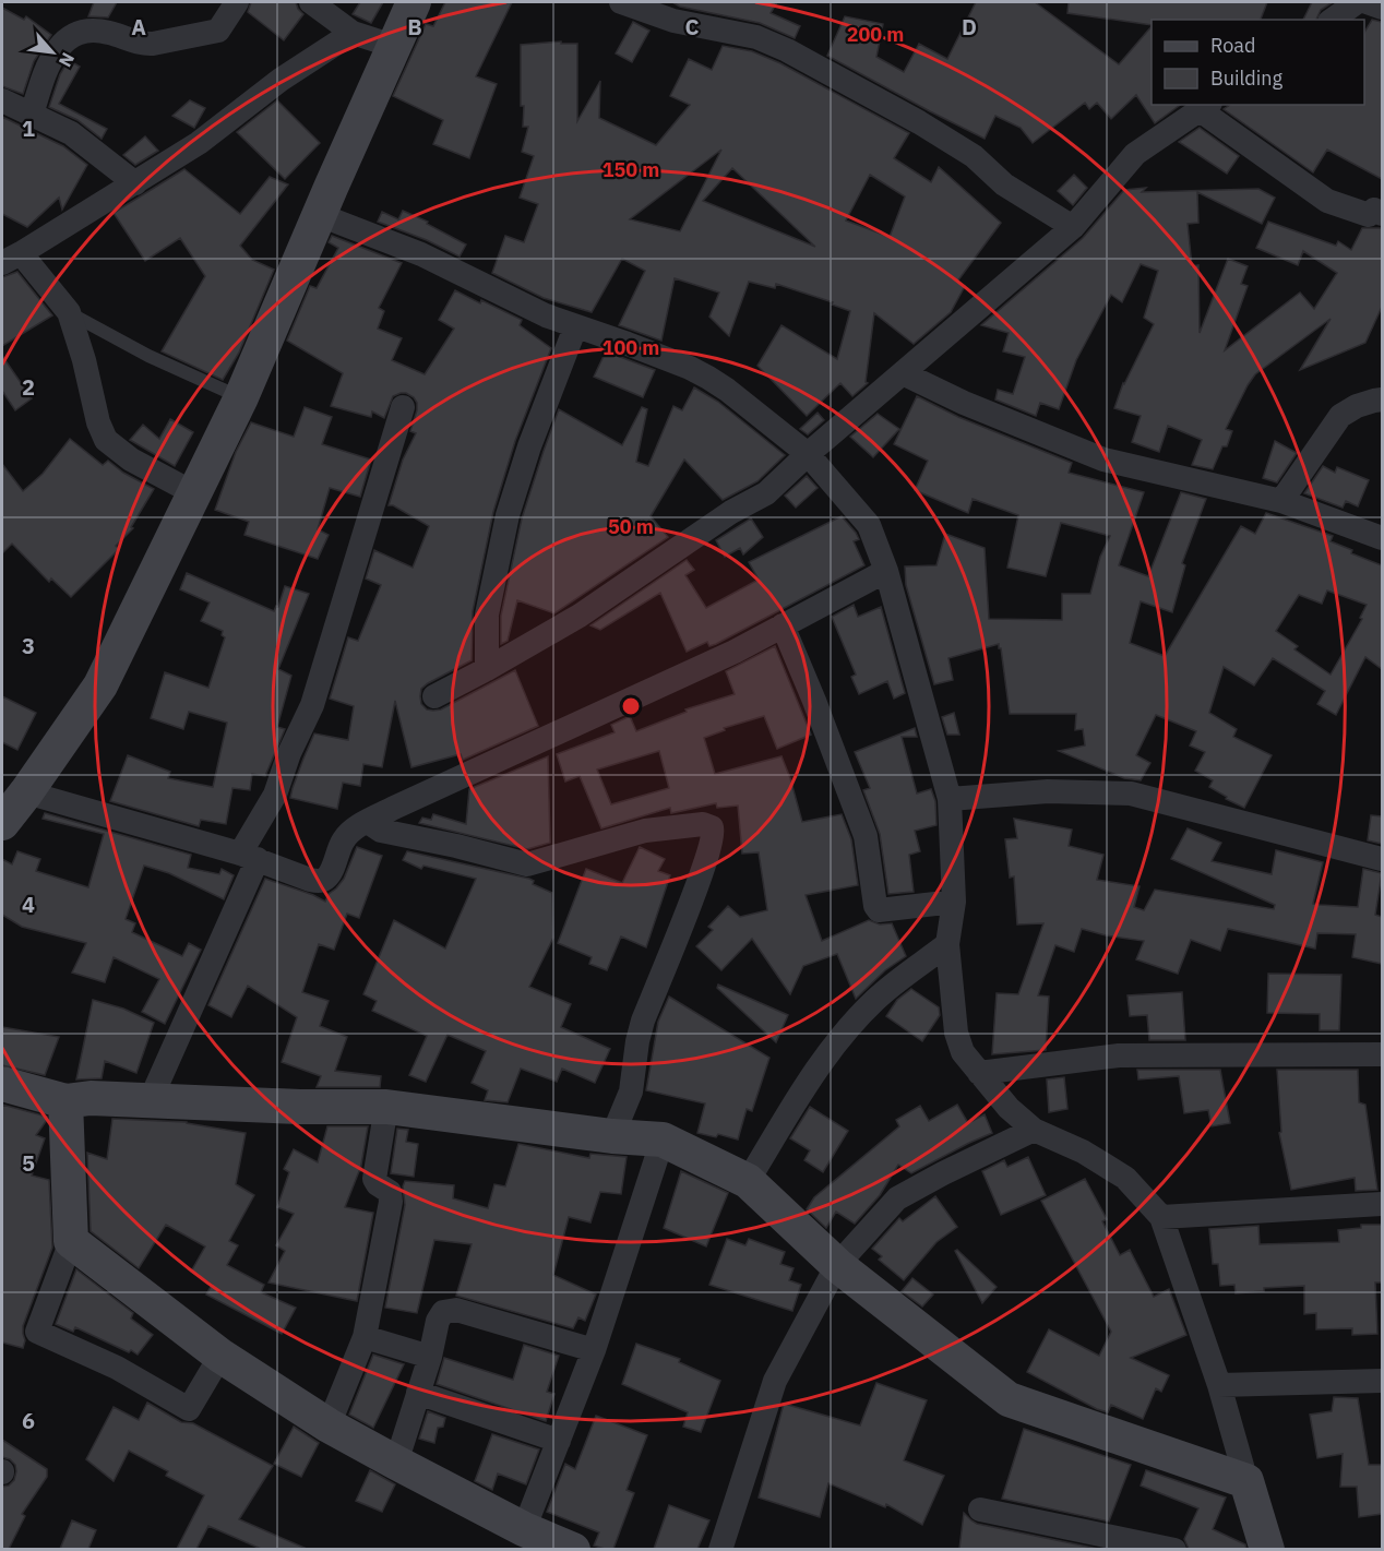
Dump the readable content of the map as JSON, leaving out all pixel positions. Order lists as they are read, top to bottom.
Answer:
{
  "legend": ["Road", "Building"],
  "north": "bottom right",
  "grid": {
    "columns": [
      "A",
      "B",
      "C",
      "D"
    ],
    "rows": [
      "1",
      "2",
      "3",
      "4",
      "5",
      "6"
    ]
  },
  "rings": [
    "200 m",
    "150 m",
    "100 m",
    "50 m"
  ]
}
